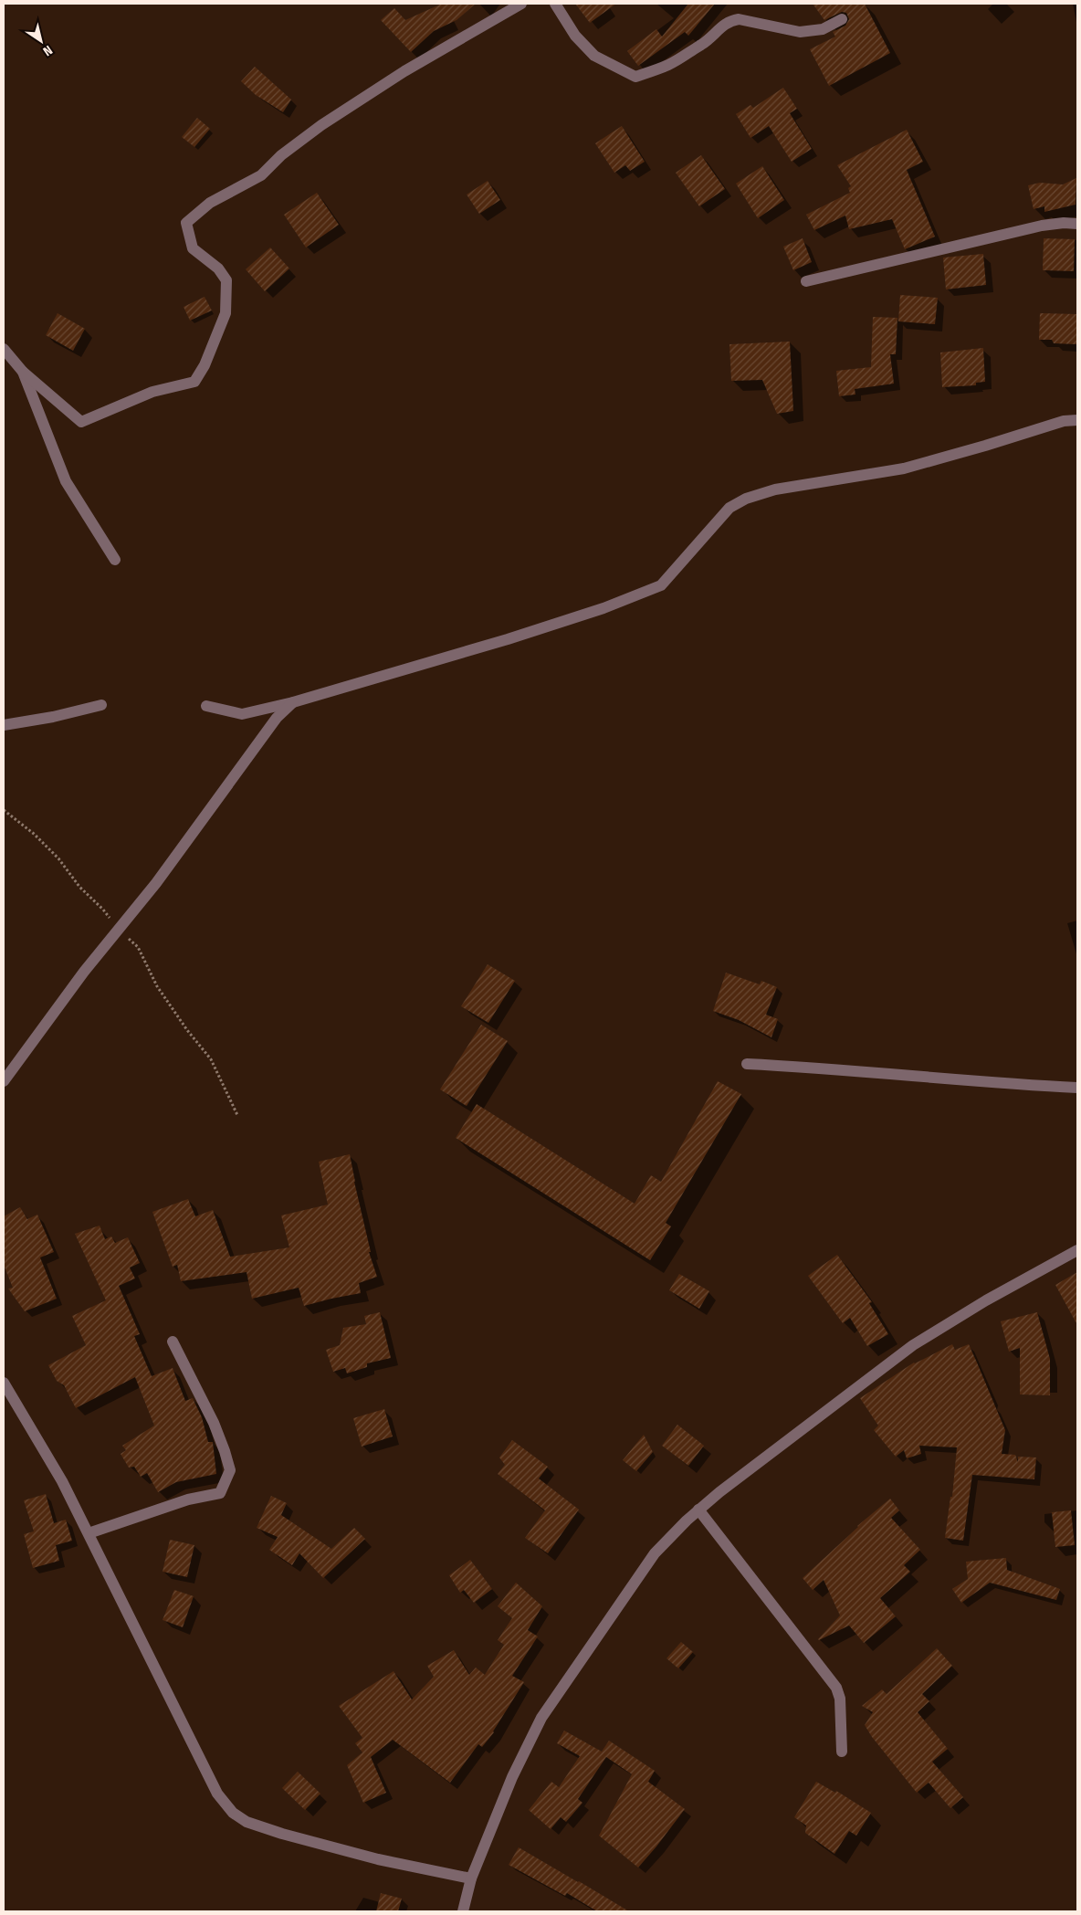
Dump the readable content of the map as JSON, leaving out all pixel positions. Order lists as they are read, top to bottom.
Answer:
{
  "north": "bottom right"
}
